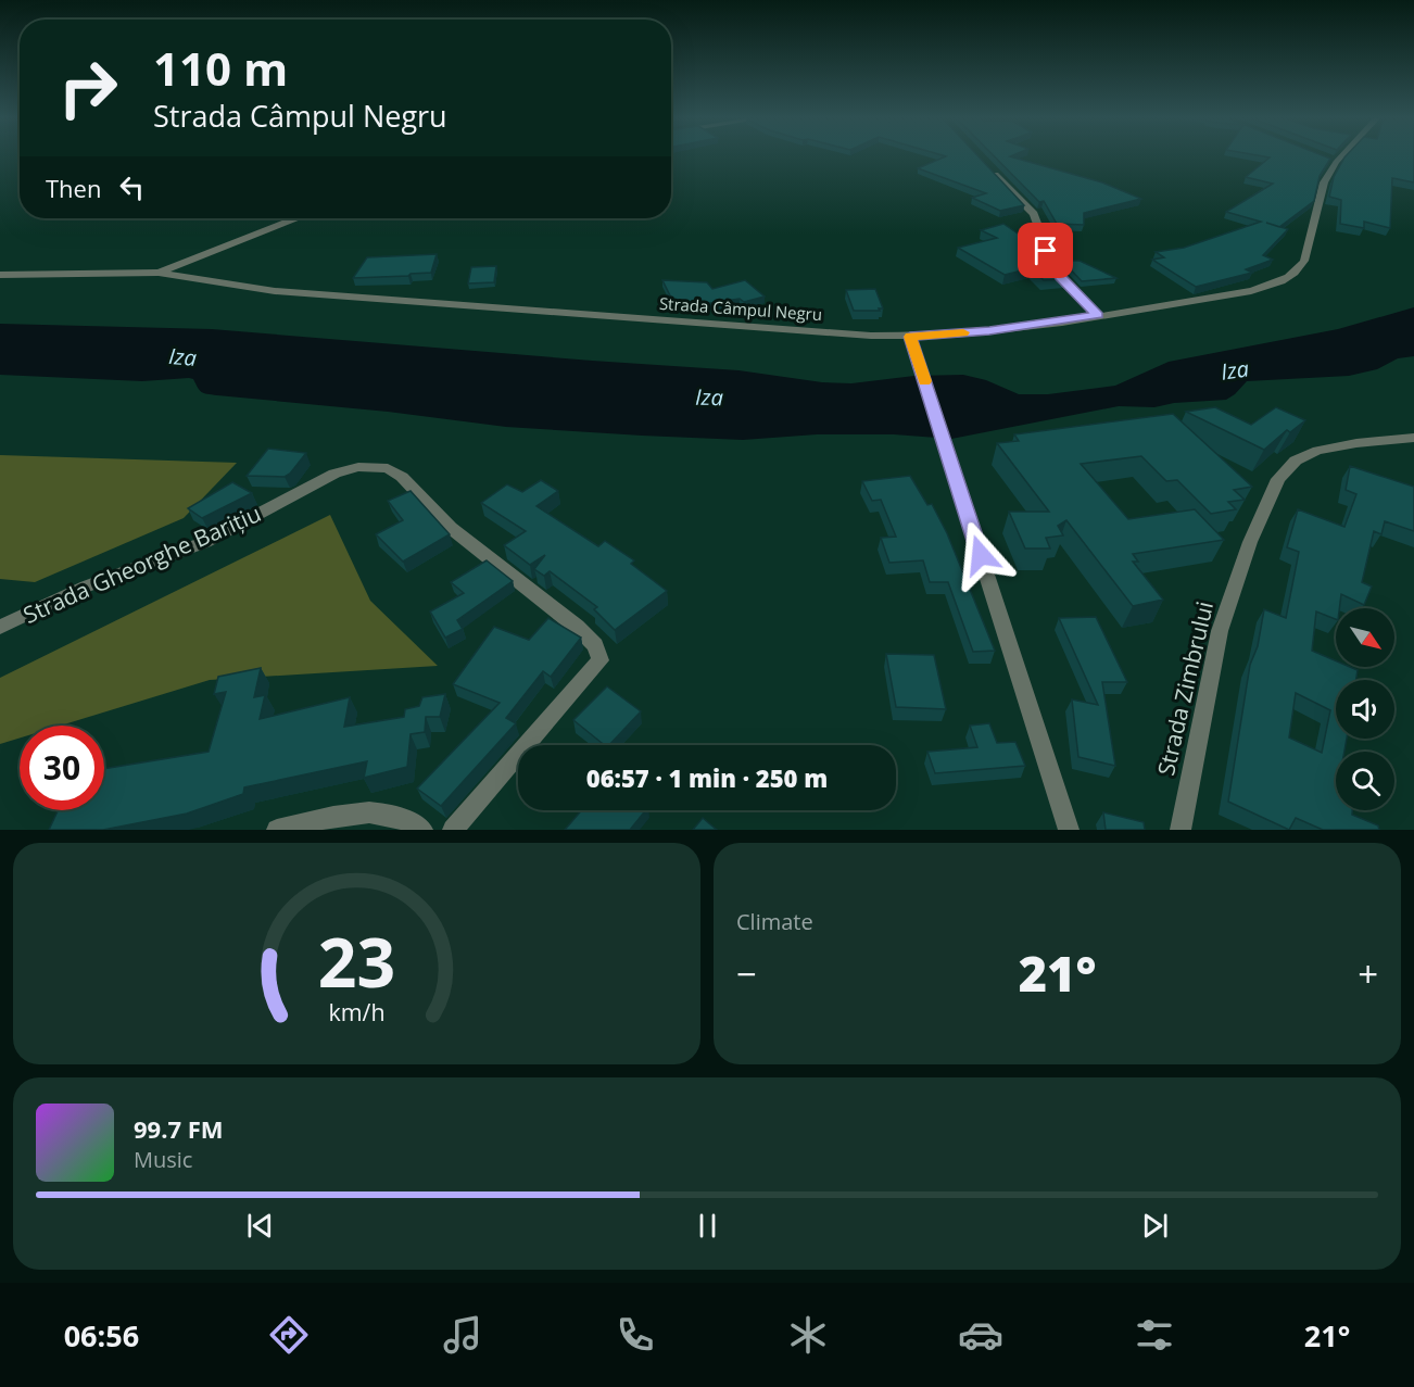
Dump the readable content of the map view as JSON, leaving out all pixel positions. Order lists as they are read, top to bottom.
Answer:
{
  "streets": {
    "street": ["Strada Câmpul Negru", "Strada Gheorghe Barițiu", "Strada Zimbrului"]
  },
  "water": ["Iza"],
  "north": "bottom right",
  "page": {
    "turn": ["110 m", "Strada Câmpul Negru"],
    "then": "Then",
    "limit": "30",
    "trip": "06:57 · 1 min · 250 m",
    "tile": "Climate",
    "heat": ["−", "21°", "+"],
    "song": ["99.7 FM", "Music"],
    "tabs": ["06:56", "21°"],
    "gauge": ["23", "km/h"]
  }
}
